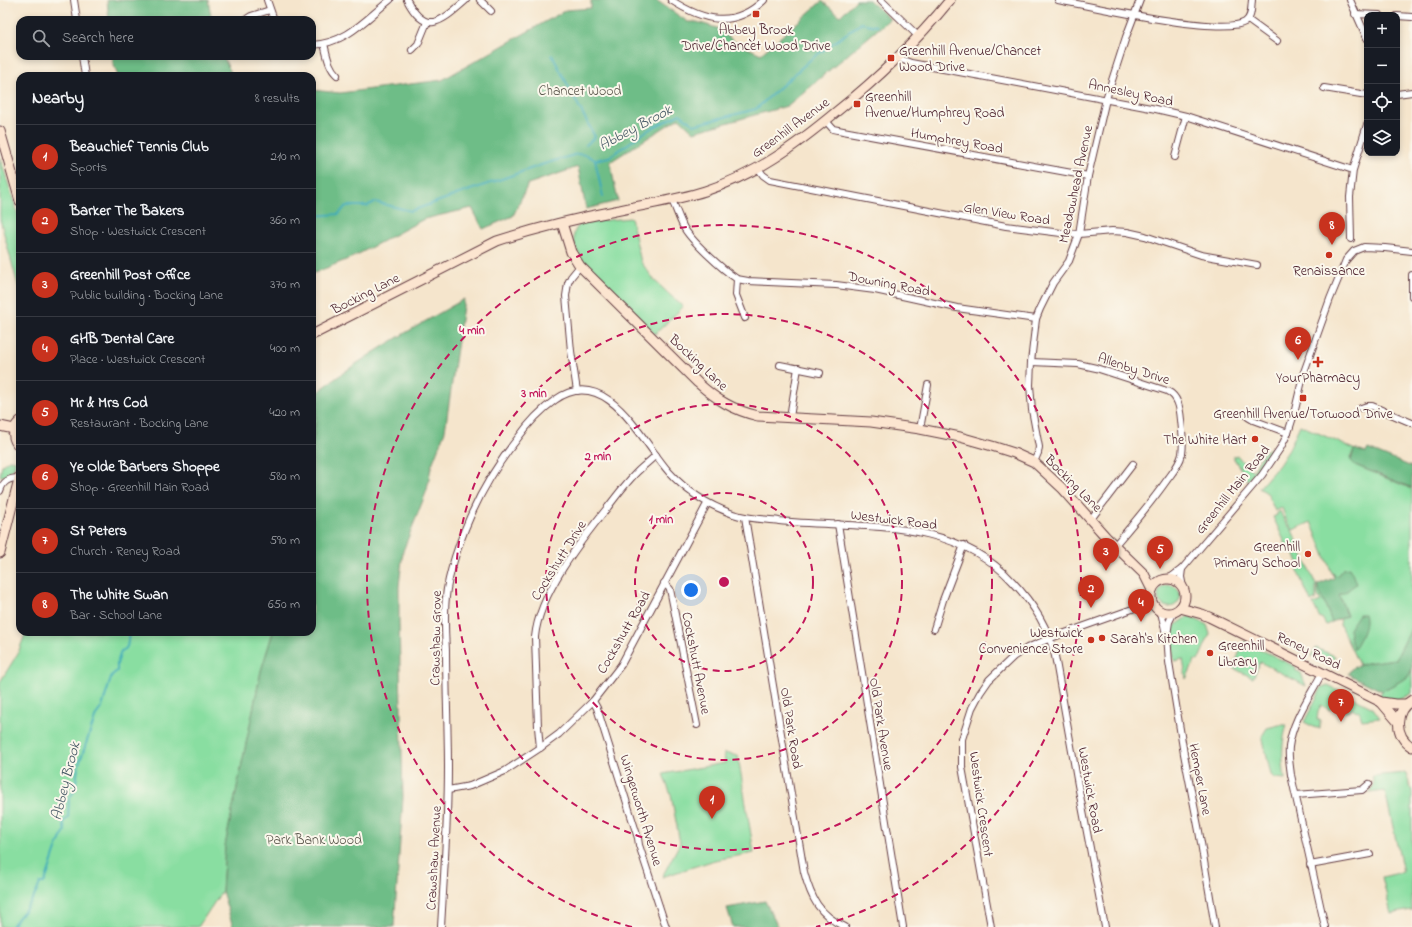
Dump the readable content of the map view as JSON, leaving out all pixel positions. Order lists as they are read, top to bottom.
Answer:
{
  "streets": {
    "street": [
      "Annesley Road",
      "Greenhill Avenue",
      "Humphrey Road",
      "Meadowhead Avenue",
      "Glen View Road",
      "Downing Road",
      "Bocking Lane",
      "Allenby Drive",
      "Greenhill Main Road",
      "Westwick Road",
      "Cockshutt Drive",
      "Cockshutt Road",
      "Crawshaw Grove",
      "Reney Road",
      "Cockshutt Avenue",
      "Old Park Avenue",
      "Old Park Road",
      "Hemper Lane",
      "Westwick Crescent",
      "Wingerworth Avenue",
      "Crawshaw Avenue"
    ]
  },
  "crossings": [
    ["Annesley Road", "Greenhill Avenue"],
    ["Annesley Road", "Meadowhead Avenue"],
    ["Greenhill Avenue", "Humphrey Road"],
    ["Greenhill Avenue", "Glen View Road"],
    ["Greenhill Avenue", "Bocking Lane"],
    ["Humphrey Road", "Meadowhead Avenue"],
    ["Meadowhead Avenue", "Glen View Road"],
    ["Meadowhead Avenue", "Downing Road"],
    ["Meadowhead Avenue", "Bocking Lane"],
    ["Meadowhead Avenue", "Allenby Drive"],
    ["Bocking Lane", "Allenby Drive"],
    ["Bocking Lane", "Greenhill Main Road"],
    ["Bocking Lane", "Reney Road"],
    ["Bocking Lane", "Hemper Lane"],
    ["Bocking Lane", "Westwick Crescent"],
    ["Greenhill Main Road", "Reney Road"],
    ["Greenhill Main Road", "Hemper Lane"],
    ["Greenhill Main Road", "Westwick Crescent"],
    ["Westwick Road", "Cockshutt Drive"],
    ["Westwick Road", "Cockshutt Road"],
    ["Westwick Road", "Crawshaw Grove"],
    ["Westwick Road", "Old Park Avenue"],
    ["Westwick Road", "Old Park Road"],
    ["Westwick Road", "Westwick Crescent"],
    ["Cockshutt Drive", "Cockshutt Road"],
    ["Cockshutt Road", "Crawshaw Grove"],
    ["Cockshutt Road", "Cockshutt Avenue"],
    ["Cockshutt Road", "Wingerworth Avenue"],
    ["Cockshutt Road", "Crawshaw Avenue"],
    ["Crawshaw Grove", "Crawshaw Avenue"],
    ["Reney Road", "Hemper Lane"],
    ["Reney Road", "Westwick Crescent"],
    ["Hemper Lane", "Westwick Crescent"]
  ],
  "water": ["Abbey Brook"],
  "parks": ["Chancet Wood", "Park Bank Wood"],
  "places": {
    "transit": [
      "Abbey Brook Drive/Chancet Wood Drive",
      "Greenhill Avenue/Chancet Wood Drive",
      "Greenhill Avenue/Humphrey Road",
      "Greenhill Avenue/Torwood Drive"
    ],
    "other": [
      "Renaissance",
      "The White Hart",
      "Greenhill Primary School",
      "Sarah's Kitchen",
      "Westwick Convenience Store",
      "Greenhill Library"
    ],
    "health": ["YourPharmacy"]
  },
  "page": {
    "map_buttons": ["+", "−"],
    "search": "Search here",
    "heading": ["Nearby", "8 results"],
    "list": [
      {
        "mark": "1",
        "name": "Beauchief Tennis Club",
        "note": "Sports",
        "value": "210 m"
      },
      {
        "mark": "2",
        "name": "Barker The Bakers",
        "note": "Shop · Westwick Crescent",
        "value": "360 m"
      },
      {
        "mark": "3",
        "name": "Greenhill Post Office",
        "note": "Public building · Bocking Lane",
        "value": "370 m"
      },
      {
        "mark": "4",
        "name": "GHB Dental Care",
        "note": "Place · Westwick Crescent",
        "value": "400 m"
      },
      {
        "mark": "5",
        "name": "Mr & Mrs Cod",
        "note": "Restaurant · Bocking Lane",
        "value": "420 m"
      },
      {
        "mark": "6",
        "name": "Ye Olde Barbers Shoppe",
        "note": "Shop · Greenhill Main Road",
        "value": "580 m"
      },
      {
        "mark": "7",
        "name": "St Peters",
        "note": "Church · Reney Road",
        "value": "590 m"
      },
      {
        "mark": "8",
        "name": "The White Swan",
        "note": "Bar · School Lane",
        "value": "650 m"
      }
    ],
    "pins": [
      "8",
      "6",
      "5",
      "3",
      "2",
      "4",
      "7",
      "1"
    ]
  },
  "rings": [
    "4 min",
    "3 min",
    "2 min",
    "1 min"
  ]
}
